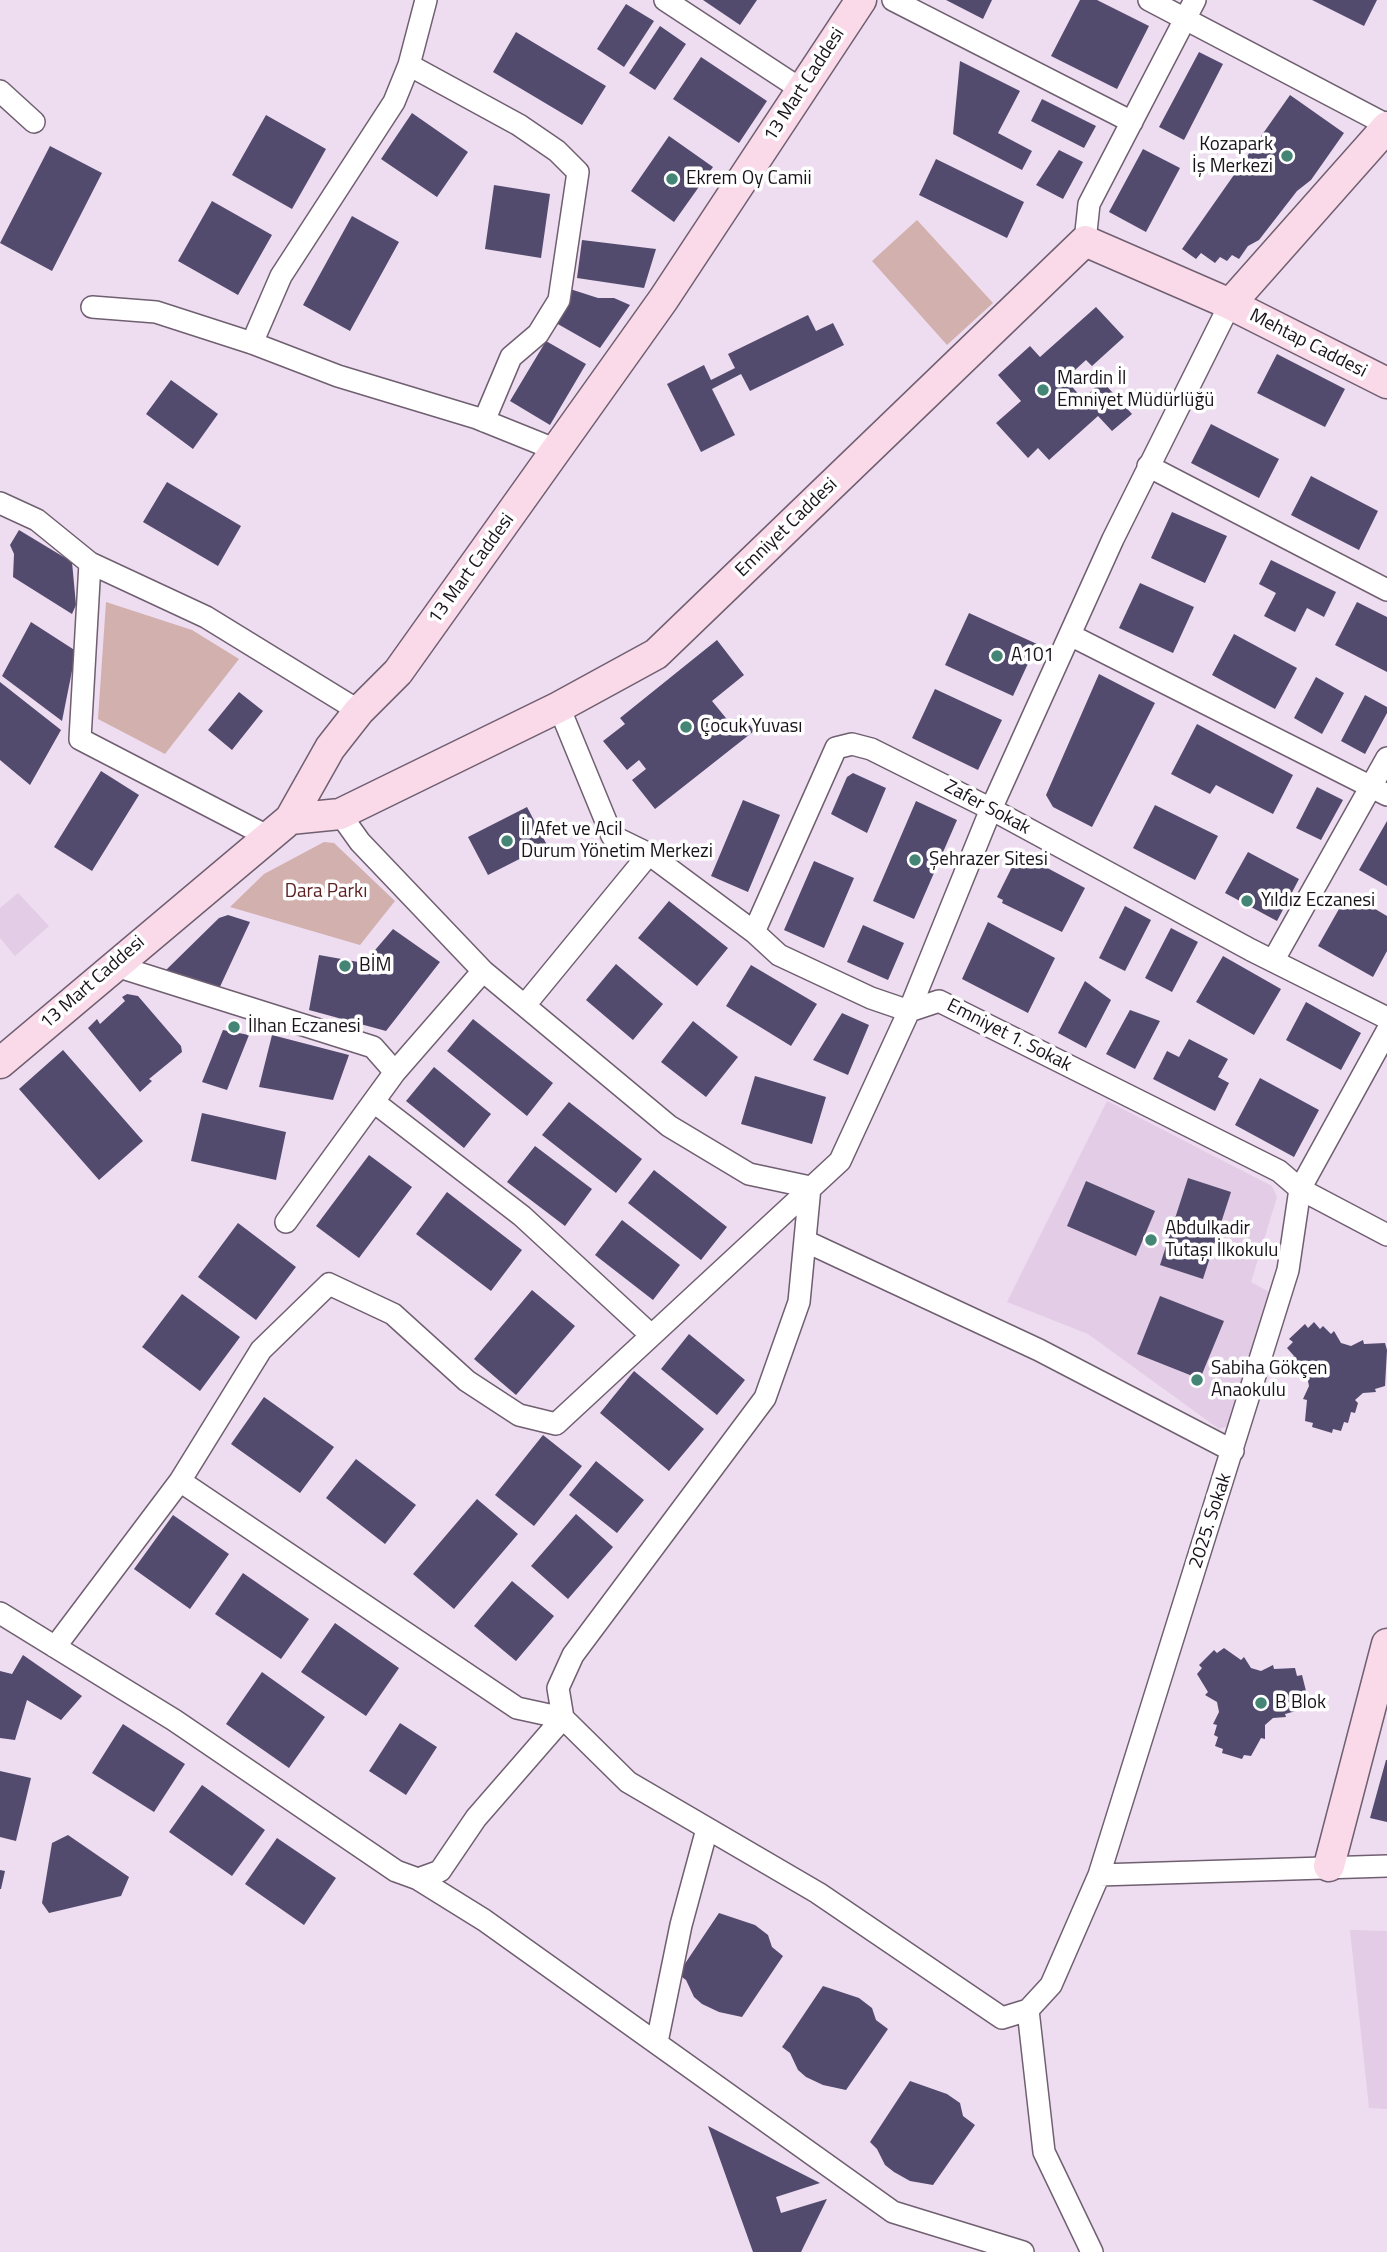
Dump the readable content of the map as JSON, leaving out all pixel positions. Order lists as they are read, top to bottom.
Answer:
{
  "streets": {
    "street": [
      "13 Mart Caddesi",
      "Mehtap Caddesi",
      "Emniyet Caddesi",
      "Zafer Sokak",
      "Emniyet 1. Sokak",
      "2025. Sokak"
    ]
  },
  "crossings": [
    ["13 Mart Caddesi", "Emniyet Caddesi"],
    ["Emniyet 1. Sokak", "2025. Sokak"]
  ],
  "parks": ["Dara Parkı"],
  "places": [
    "Kozapark İş Merkezi",
    "Ekrem Oy Camii",
    "Mardin İl Emniyet Müdürlüğü",
    "A101",
    "Çocuk Yuvası",
    "İl Afet ve Acil Durum Yönetim Merkezi",
    "Şehrazer Sitesi",
    "Yıldız Eczanesi",
    "BİM",
    "İlhan Eczanesi",
    "Abdulkadir Tutaşı İlkokulu",
    "Sabiha Gökçen Anaokulu",
    "B Blok"
  ]
}
